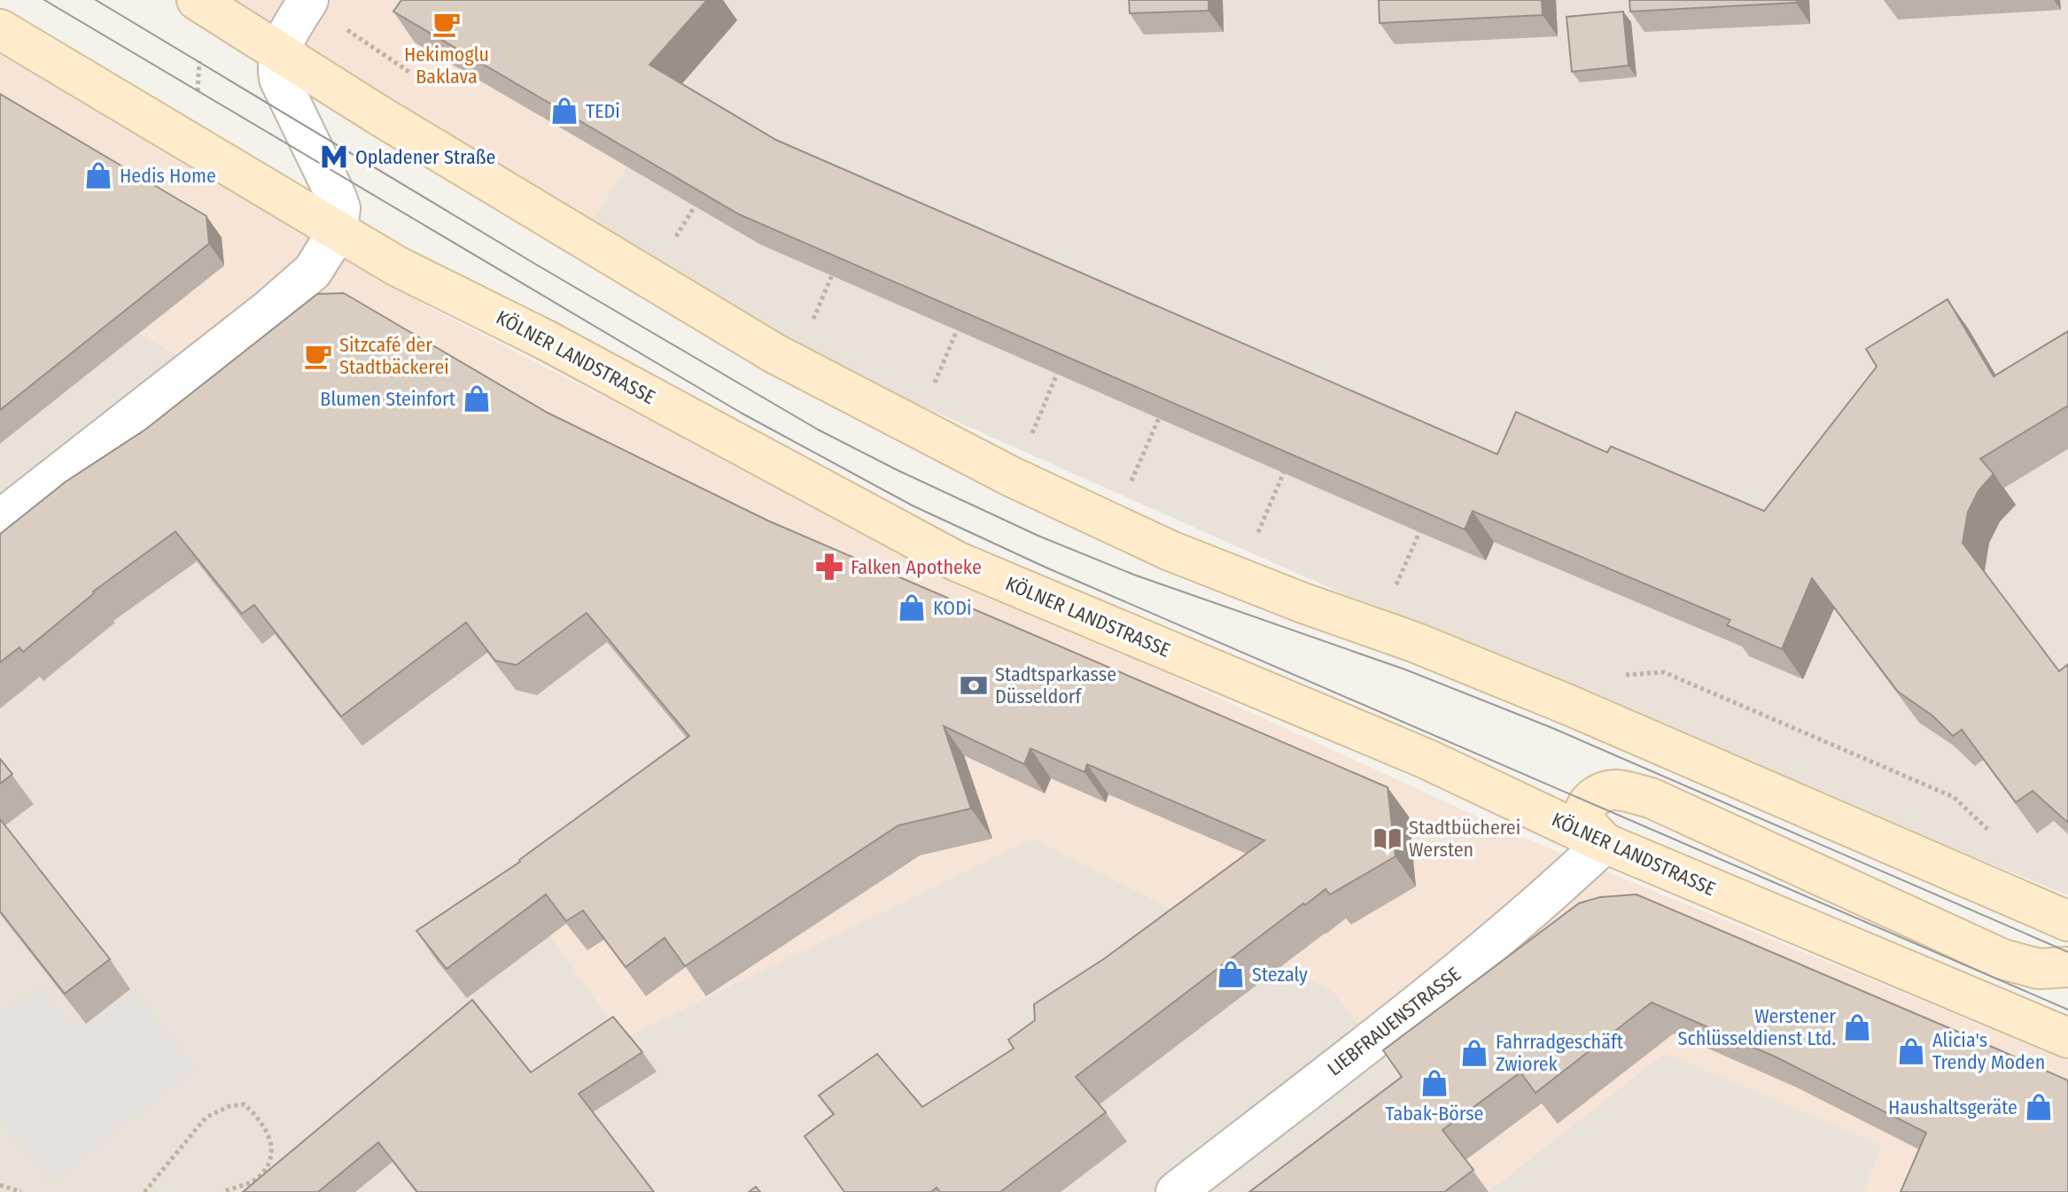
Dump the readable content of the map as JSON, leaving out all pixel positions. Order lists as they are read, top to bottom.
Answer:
{
  "streets": {
    "main road": ["KÖLNER LANDSTRASSE"],
    "street": ["LIEBFRAUENSTRASSE"]
  },
  "crossings": [
    ["KÖLNER LANDSTRASSE", "LIEBFRAUENSTRASSE"]
  ],
  "places": {
    "cafe": ["Hekimoglu Baklava", "Sitzcafé der Stadtbäckerei"],
    "shop": [
      "TEDi",
      "Hedis Home",
      "Blumen Steinfort",
      "KODi",
      "Stezaly",
      "Werstener Schlüsseldienst Ltd.",
      "Alicia's Trendy Moden",
      "Fahrradgeschäft Zwiorek",
      "Tabak-Börse",
      "Haushaltsgeräte"
    ],
    "metro station": ["Opladener Straße"],
    "pharmacy": ["Falken Apotheke"],
    "bank": ["Stadtsparkasse Düsseldorf"],
    "library": ["Stadtbücherei Wersten"]
  }
}
